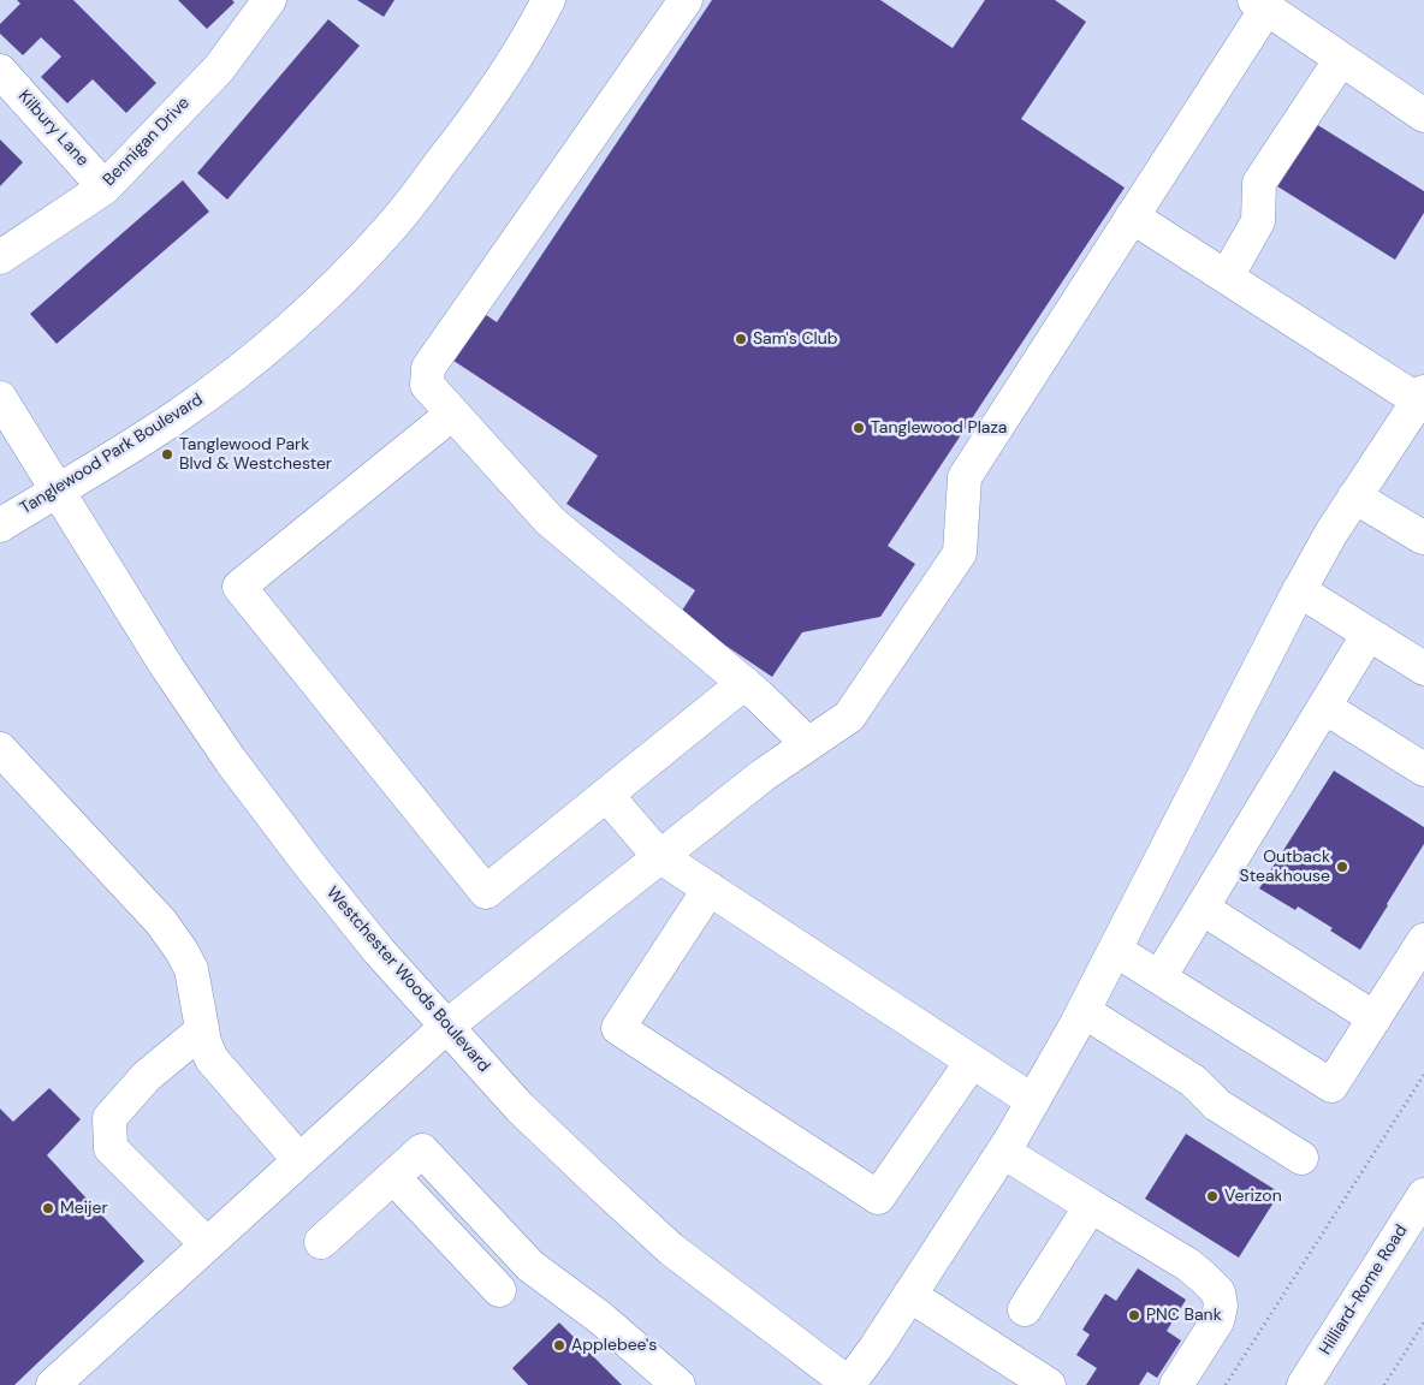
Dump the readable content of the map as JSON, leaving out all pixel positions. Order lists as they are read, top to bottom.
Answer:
{
  "streets": {
    "street": [
      "Kilbury Lane",
      "Bennigan Drive",
      "Tanglewood Park Boulevard",
      "Westchester Woods Boulevard",
      "Hilliard-Rome Road"
    ]
  },
  "crossings": [
    ["Kilbury Lane", "Bennigan Drive"],
    ["Tanglewood Park Boulevard", "Westchester Woods Boulevard"]
  ],
  "places": [
    "Sam's Club",
    "Tanglewood Plaza",
    "Tanglewood Park Blvd & Westchester",
    "Outback Steakhouse",
    "Verizon",
    "Meijer",
    "PNC Bank",
    "Applebee's"
  ]
}
